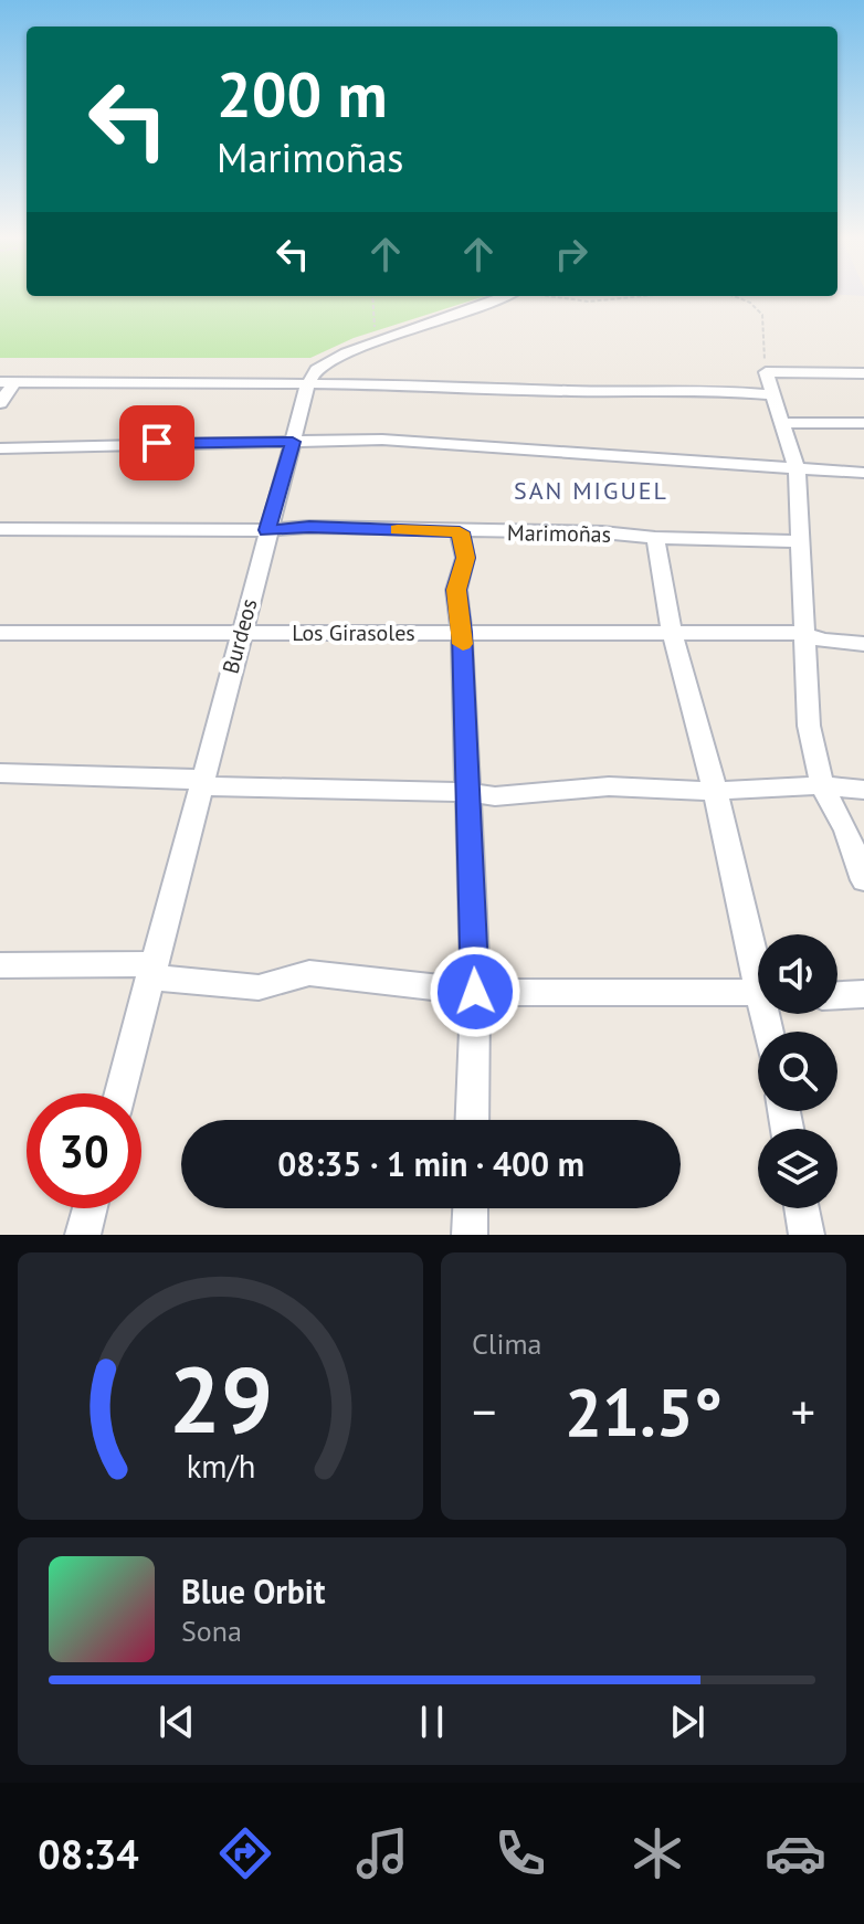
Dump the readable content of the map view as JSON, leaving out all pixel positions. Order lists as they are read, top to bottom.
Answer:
{
  "streets": {
    "street": ["Marimoñas", "Los Girasoles", "Burdeos"]
  },
  "crossings": [
    ["Marimoñas", "Burdeos"],
    ["Los Girasoles", "Burdeos"]
  ],
  "districts": ["SAN MIGUEL"],
  "page": {
    "turn": ["200 m", "Marimoñas"],
    "limit": "30",
    "trip": "08:35 · 1 min · 400 m",
    "tile": "Clima",
    "heat": ["−", "21.5°", "+"],
    "song": ["Blue Orbit", "Sona"],
    "tabs": "08:34",
    "gauge": ["29", "km/h"]
  }
}
